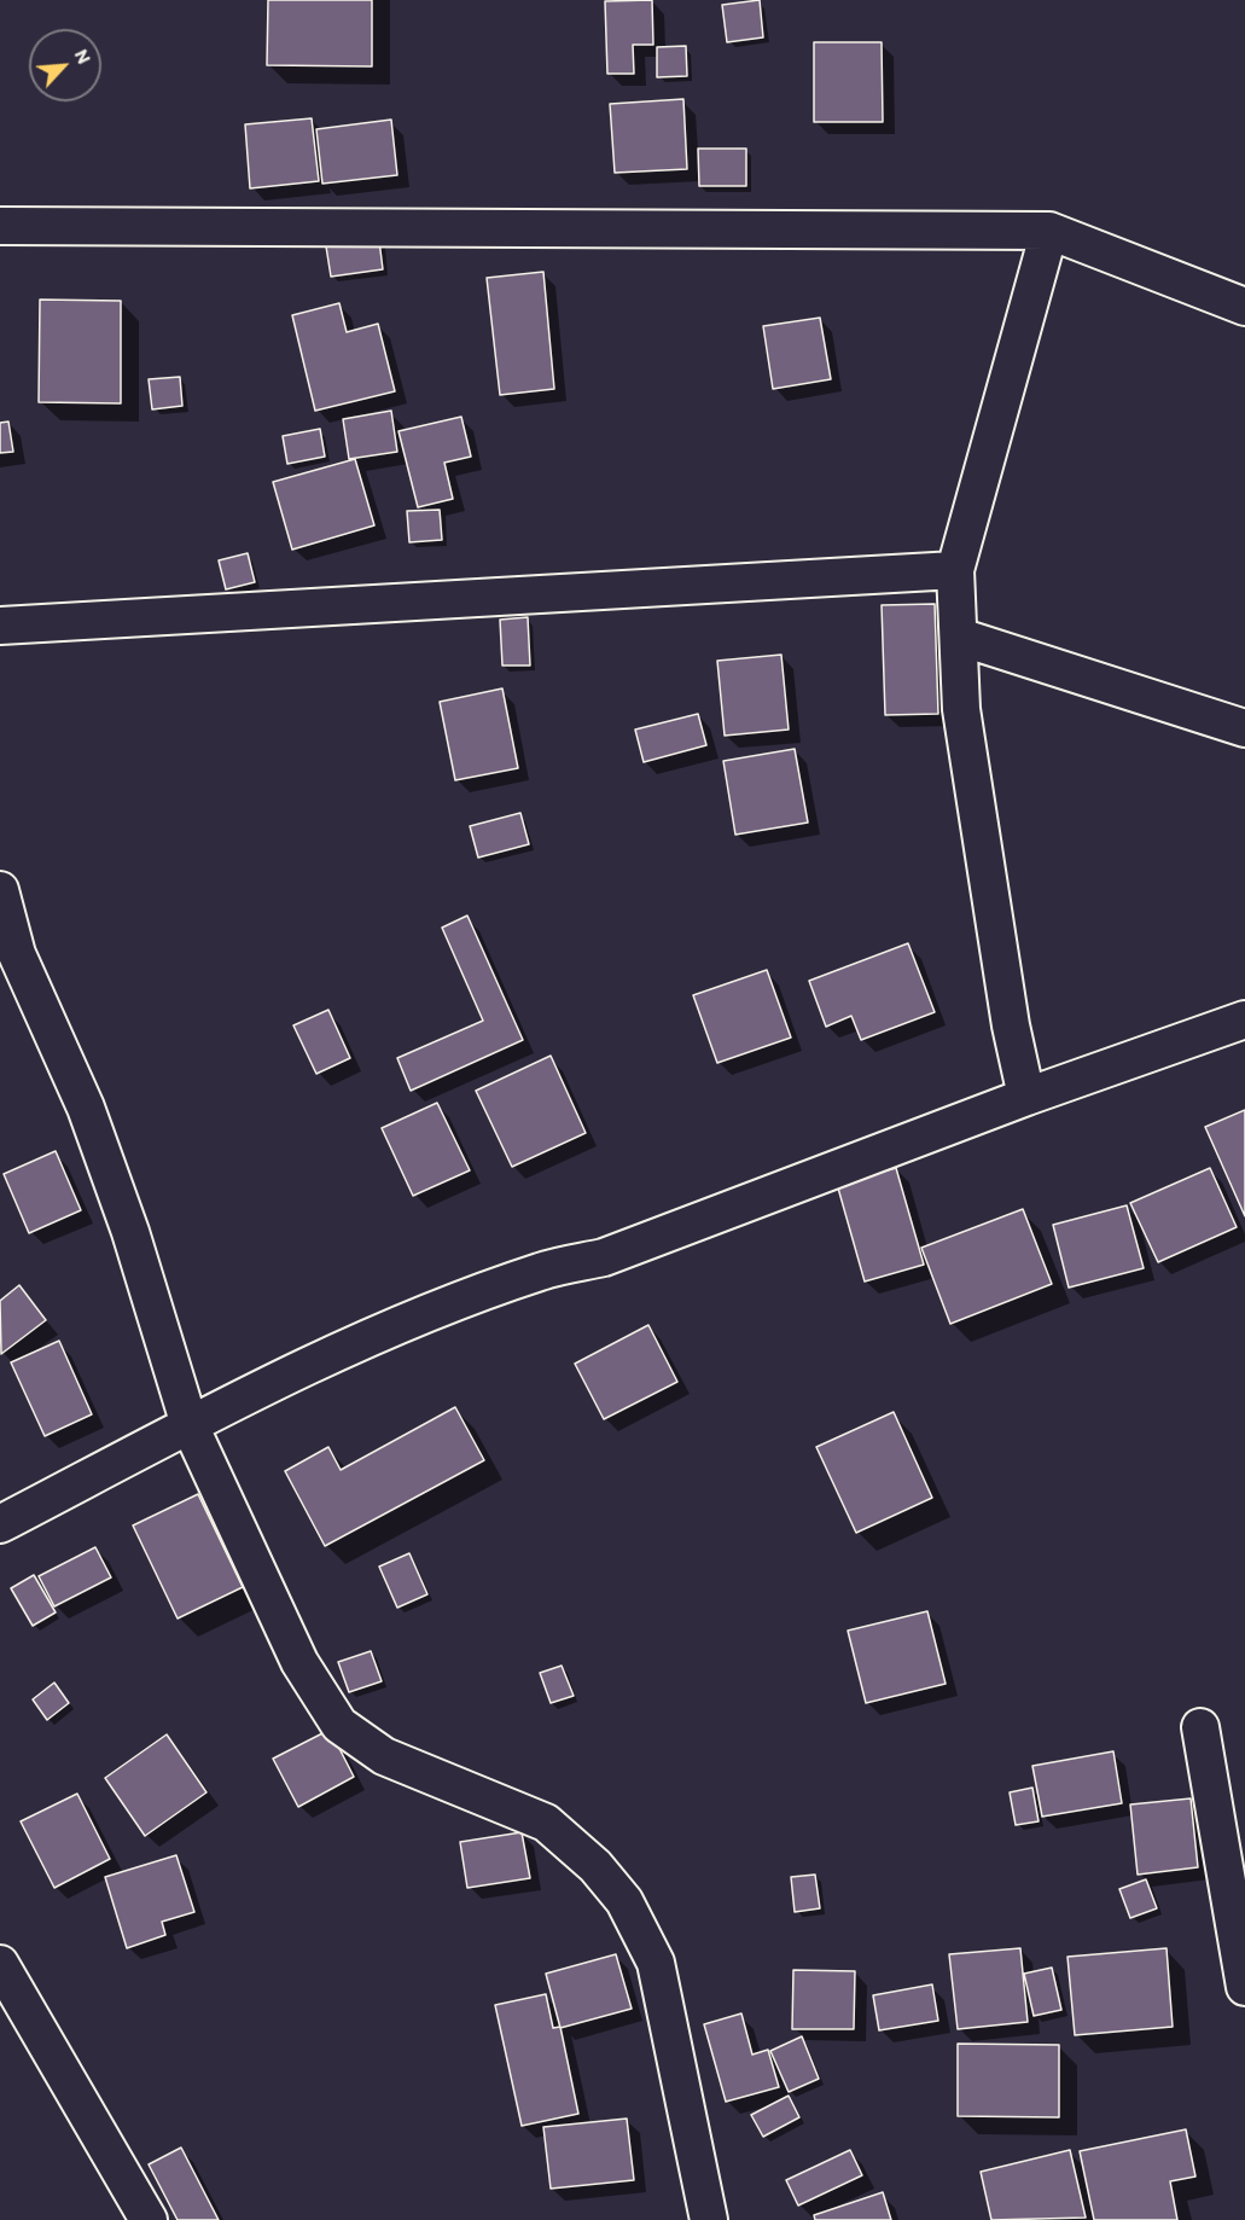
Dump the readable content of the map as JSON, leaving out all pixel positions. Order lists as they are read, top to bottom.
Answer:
{
  "north": "top right"
}
